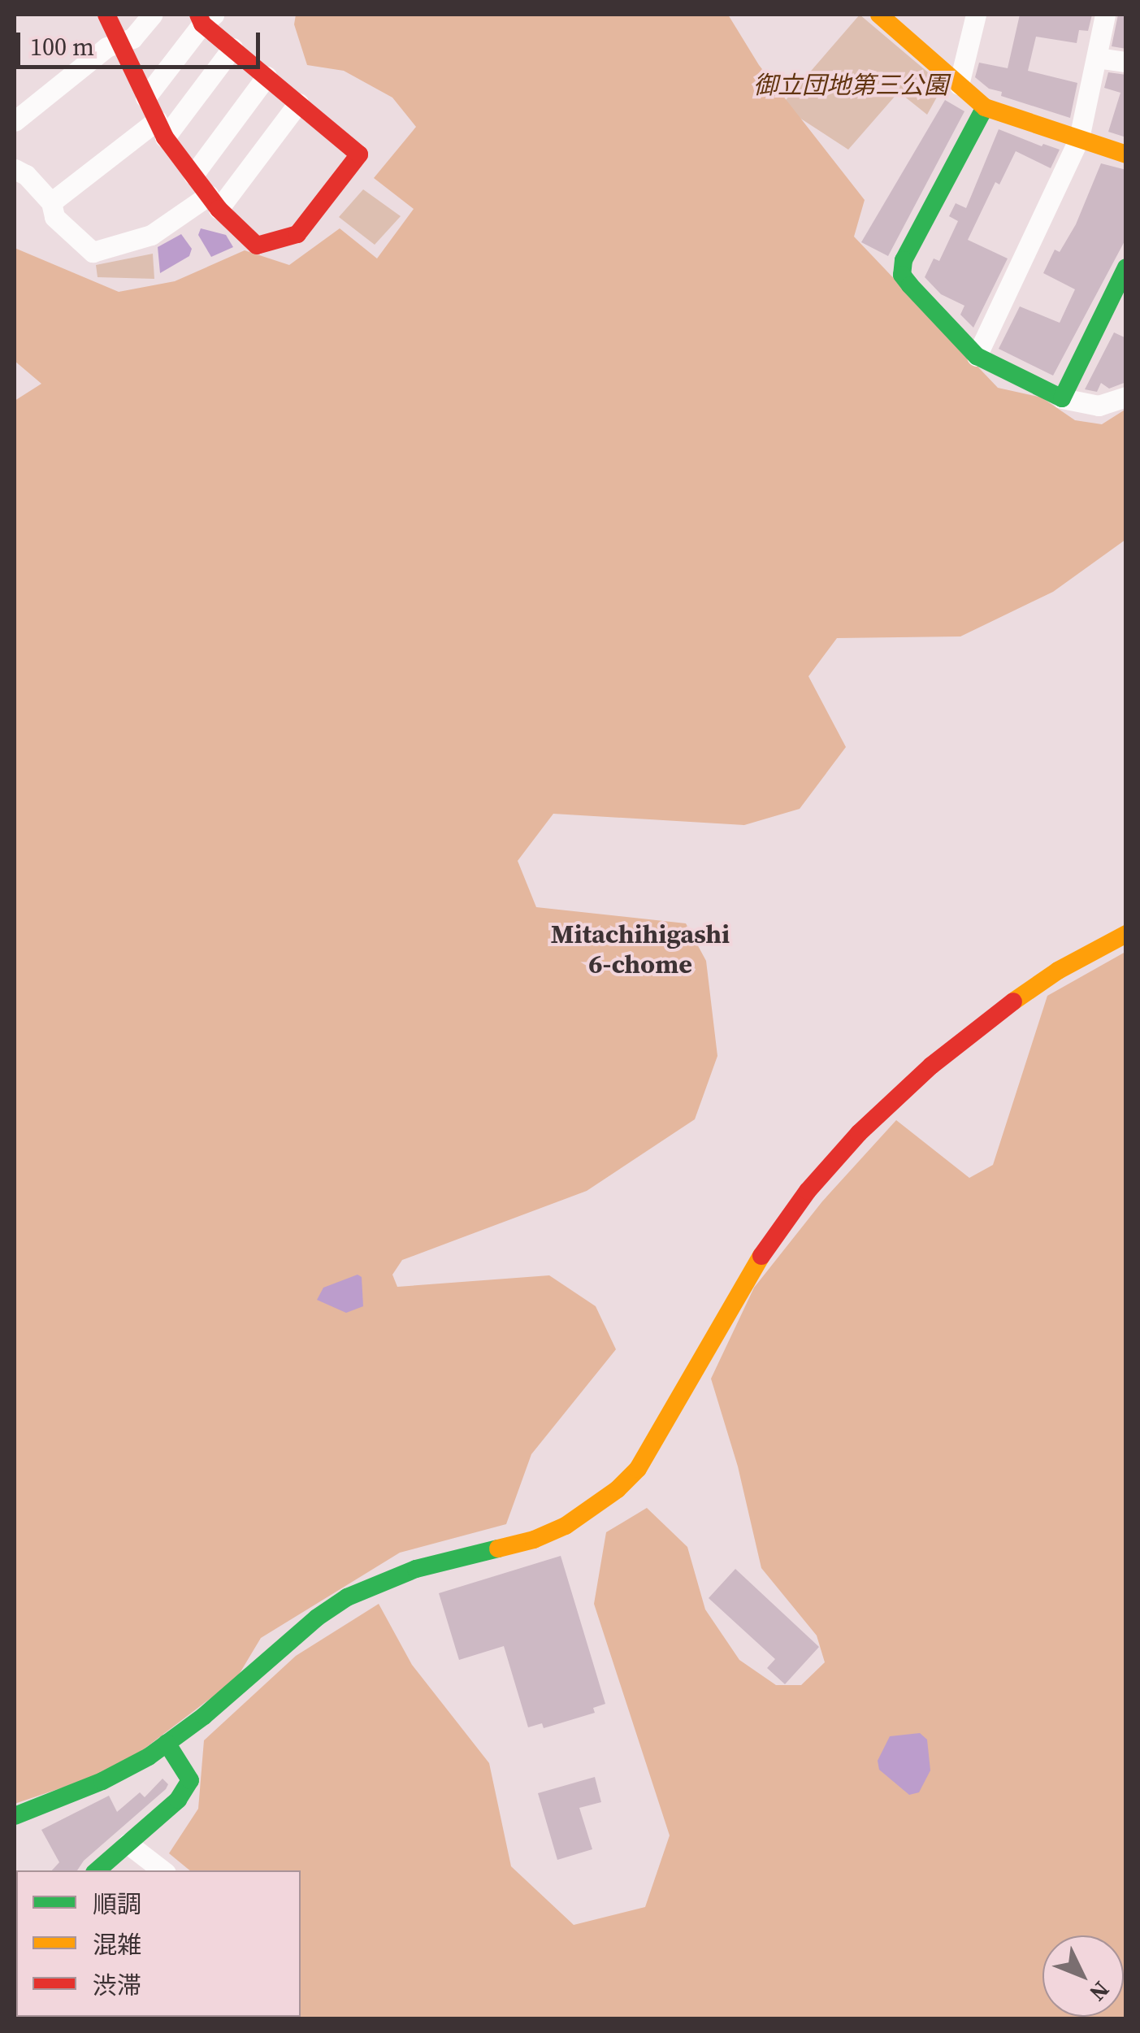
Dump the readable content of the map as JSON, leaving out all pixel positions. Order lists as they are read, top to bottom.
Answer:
{
  "districts": ["Mitachihigashi 6-chome"],
  "parks": ["御立団地第三公園"],
  "legend": ["順調", "混雑", "渋滞"],
  "scale_bar": "100 m",
  "north": "bottom right"
}
